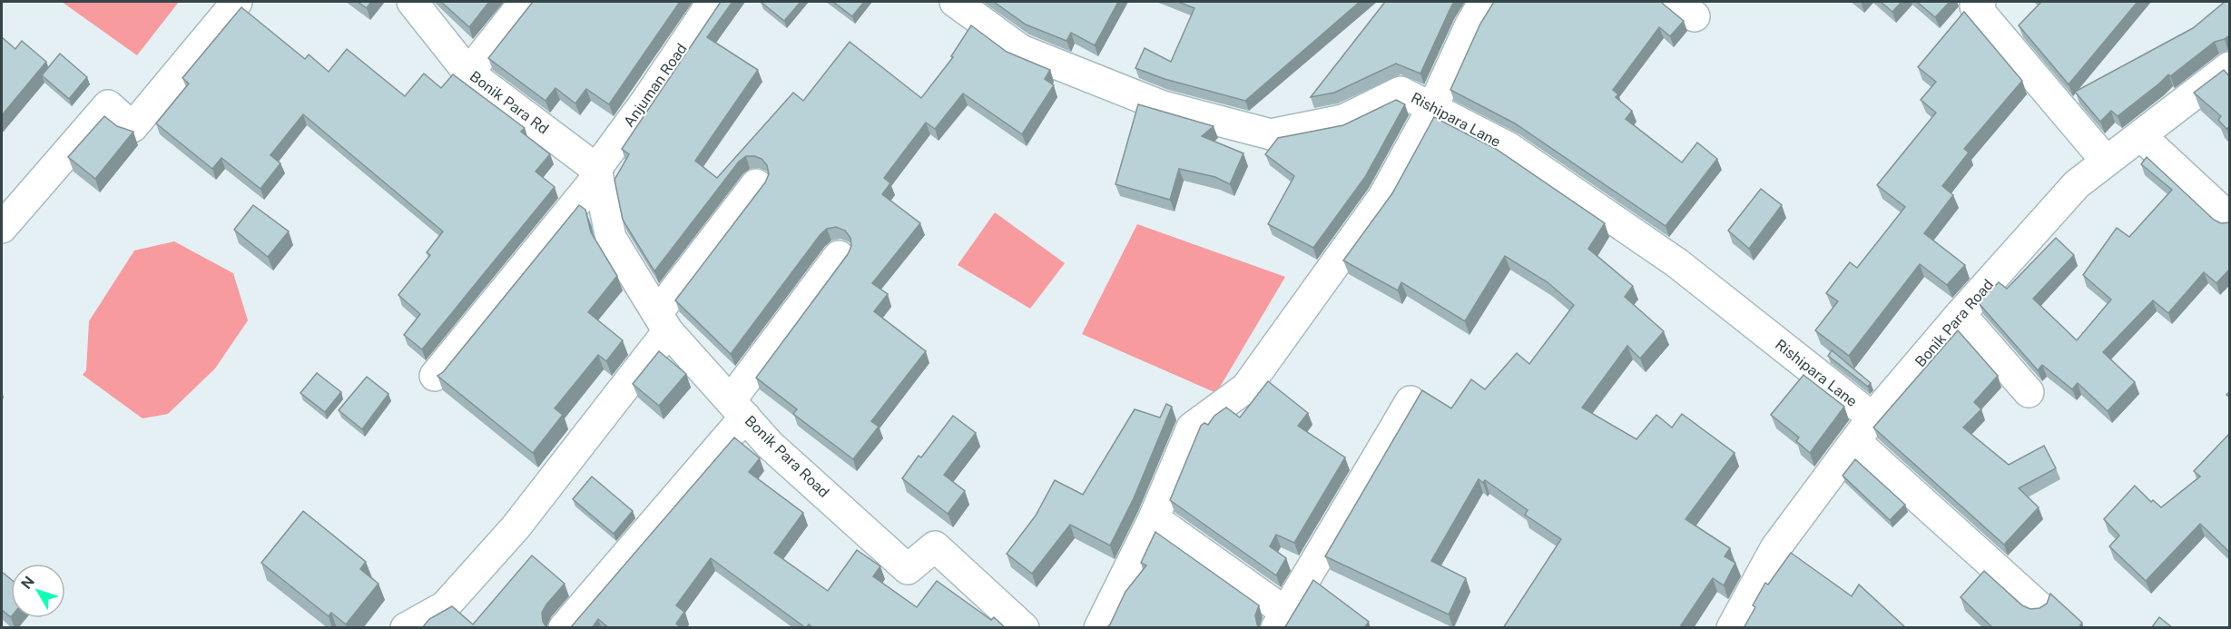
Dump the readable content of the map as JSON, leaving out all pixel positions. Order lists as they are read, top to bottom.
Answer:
{
  "streets": {
    "street": [
      "Anjuman Road",
      "Bonik Para Rd",
      "Rishipara Lane",
      "Bonik Para Road"
    ]
  },
  "crossings": [
    ["Anjuman Road", "Bonik Para Rd"],
    ["Anjuman Road", "Bonik Para Road"],
    ["Bonik Para Rd", "Bonik Para Road"],
    ["Rishipara Lane", "Bonik Para Road"]
  ],
  "north": "top left"
}
